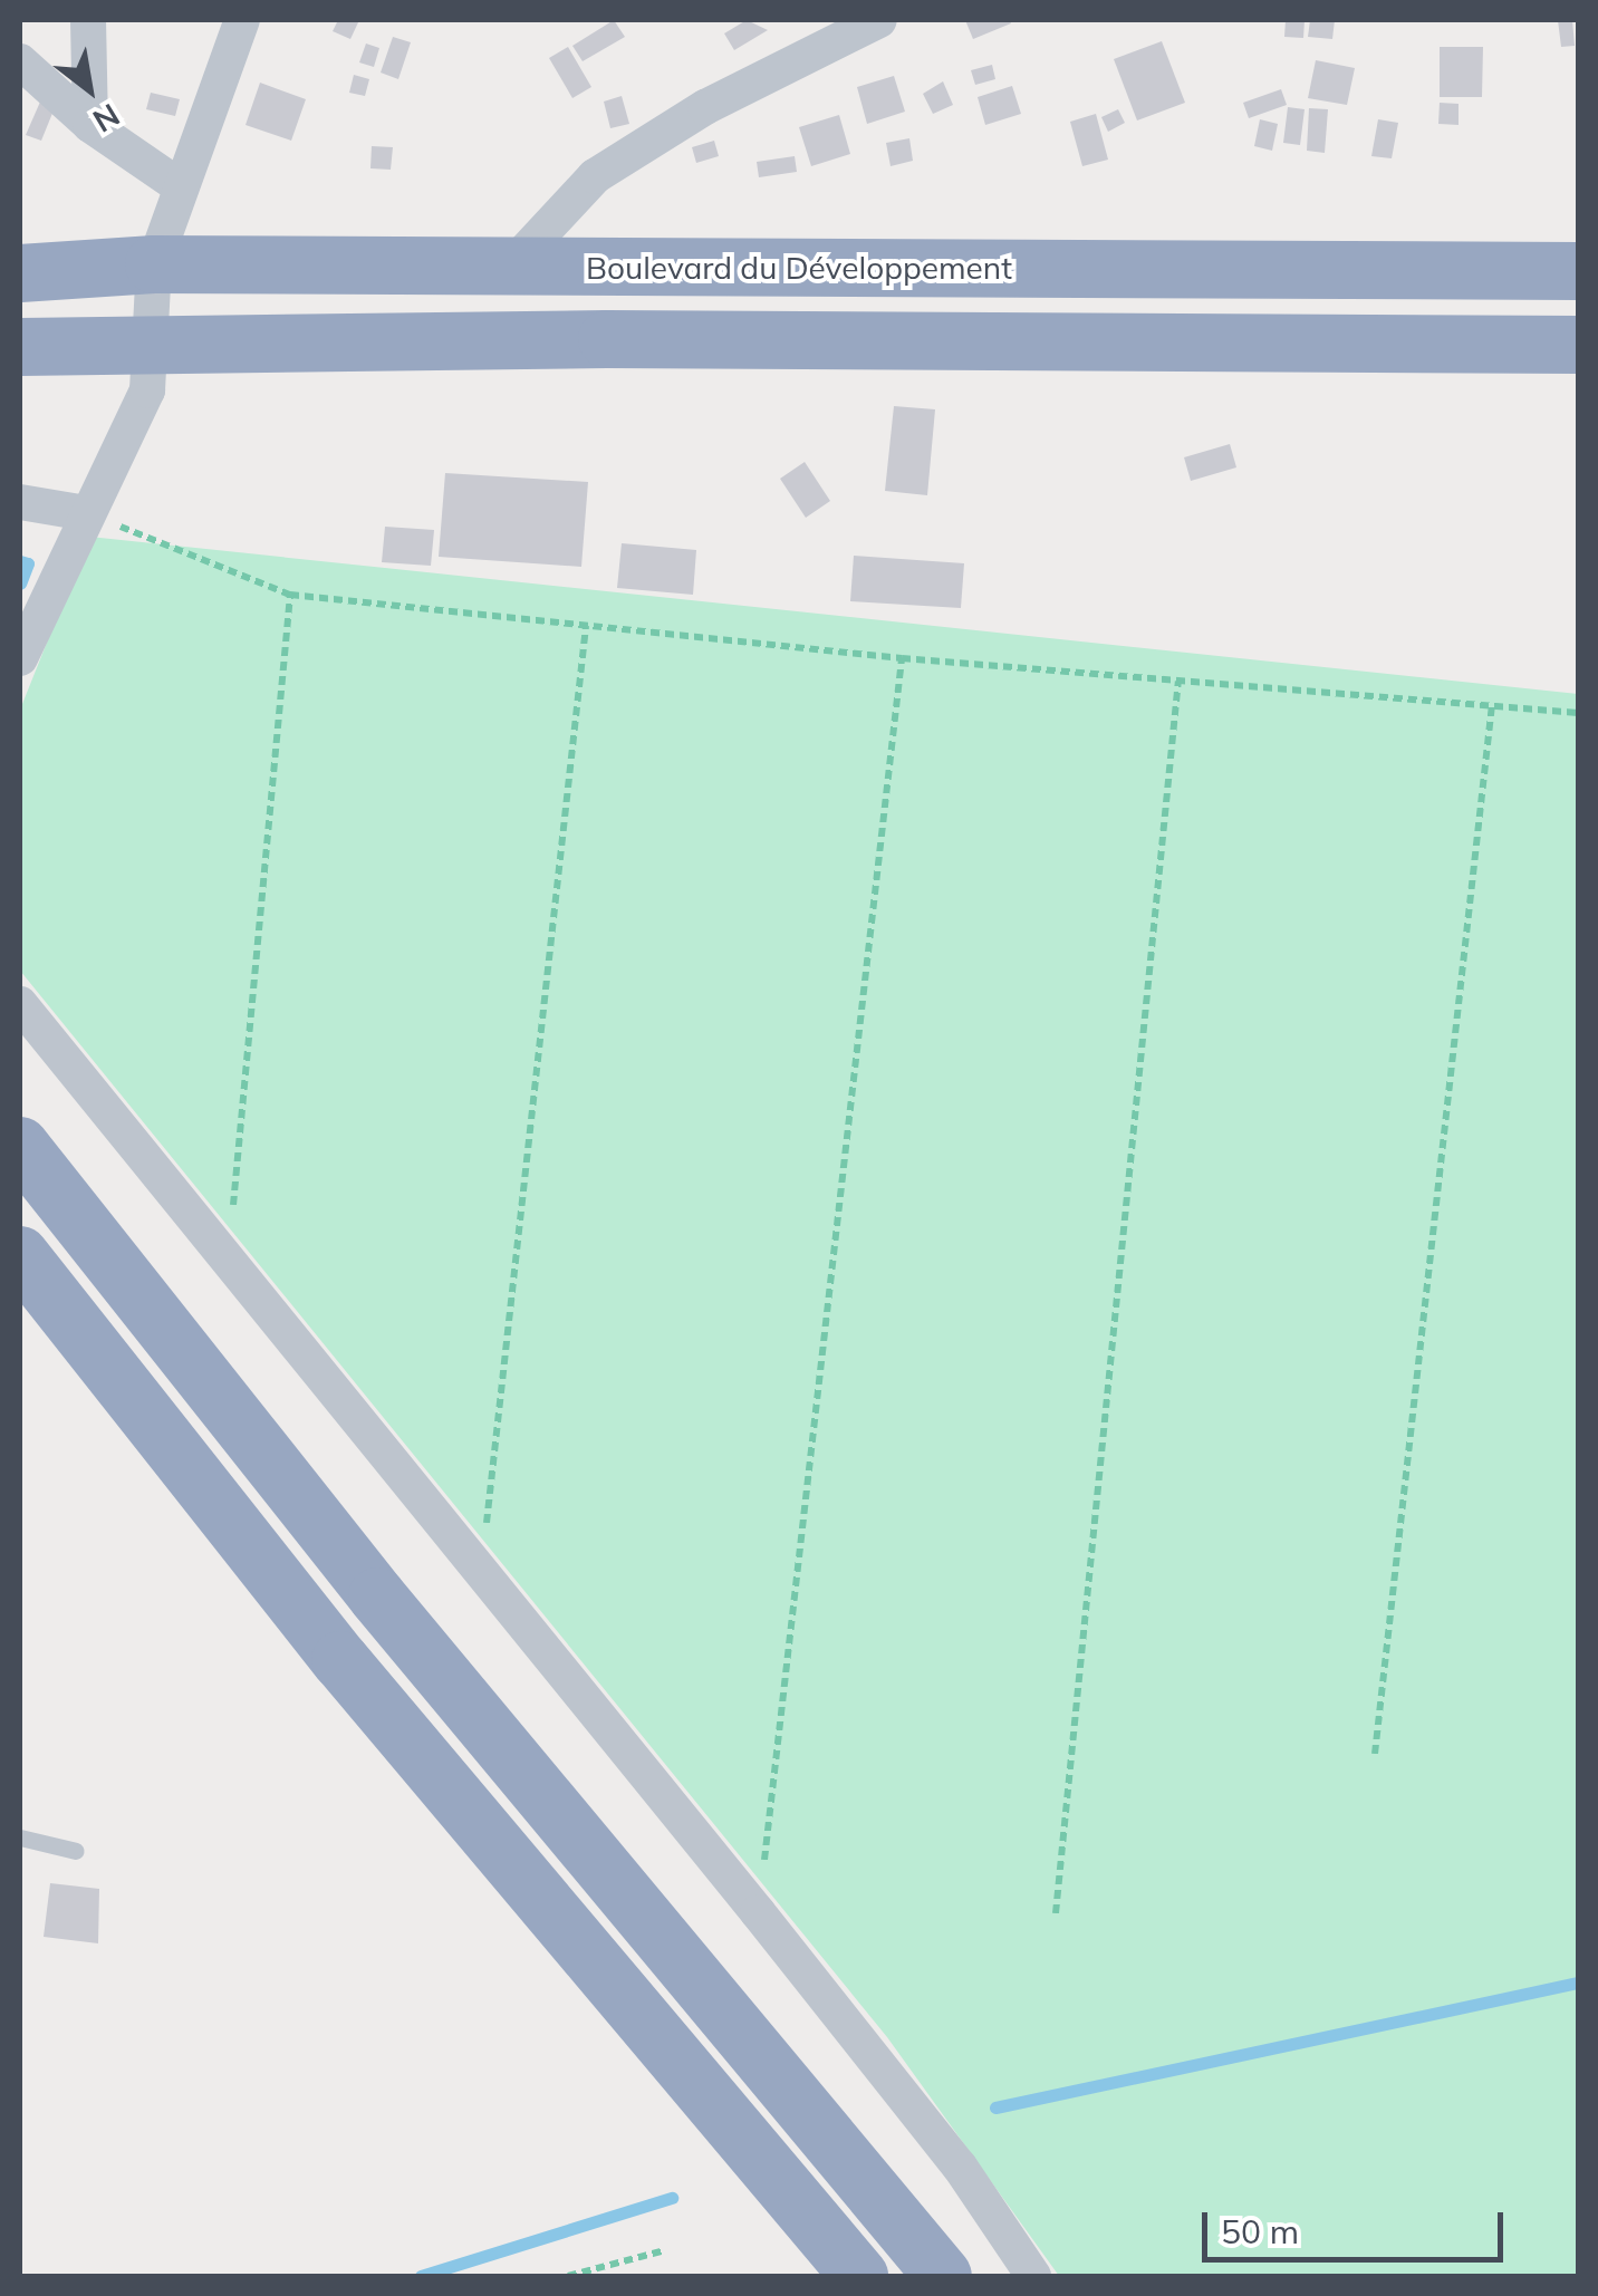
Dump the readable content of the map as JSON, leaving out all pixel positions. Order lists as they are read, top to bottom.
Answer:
{
  "streets": {
    "highway": ["Boulevard du Développement"]
  },
  "scale_bar": "50 m",
  "north": "bottom right"
}
